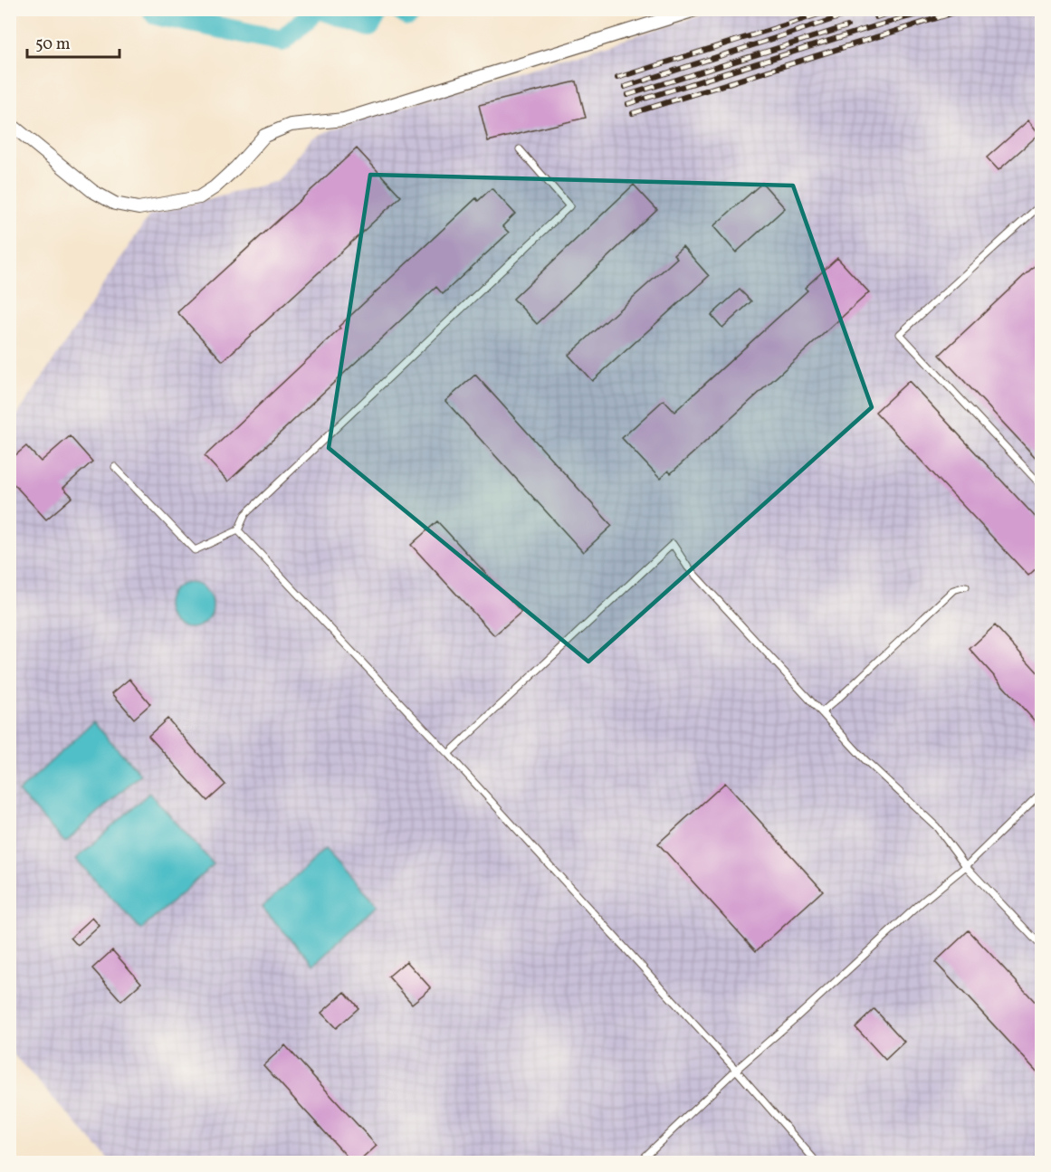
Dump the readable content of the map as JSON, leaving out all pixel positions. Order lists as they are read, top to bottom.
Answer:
{
  "scale_bar": "50 m"
}
